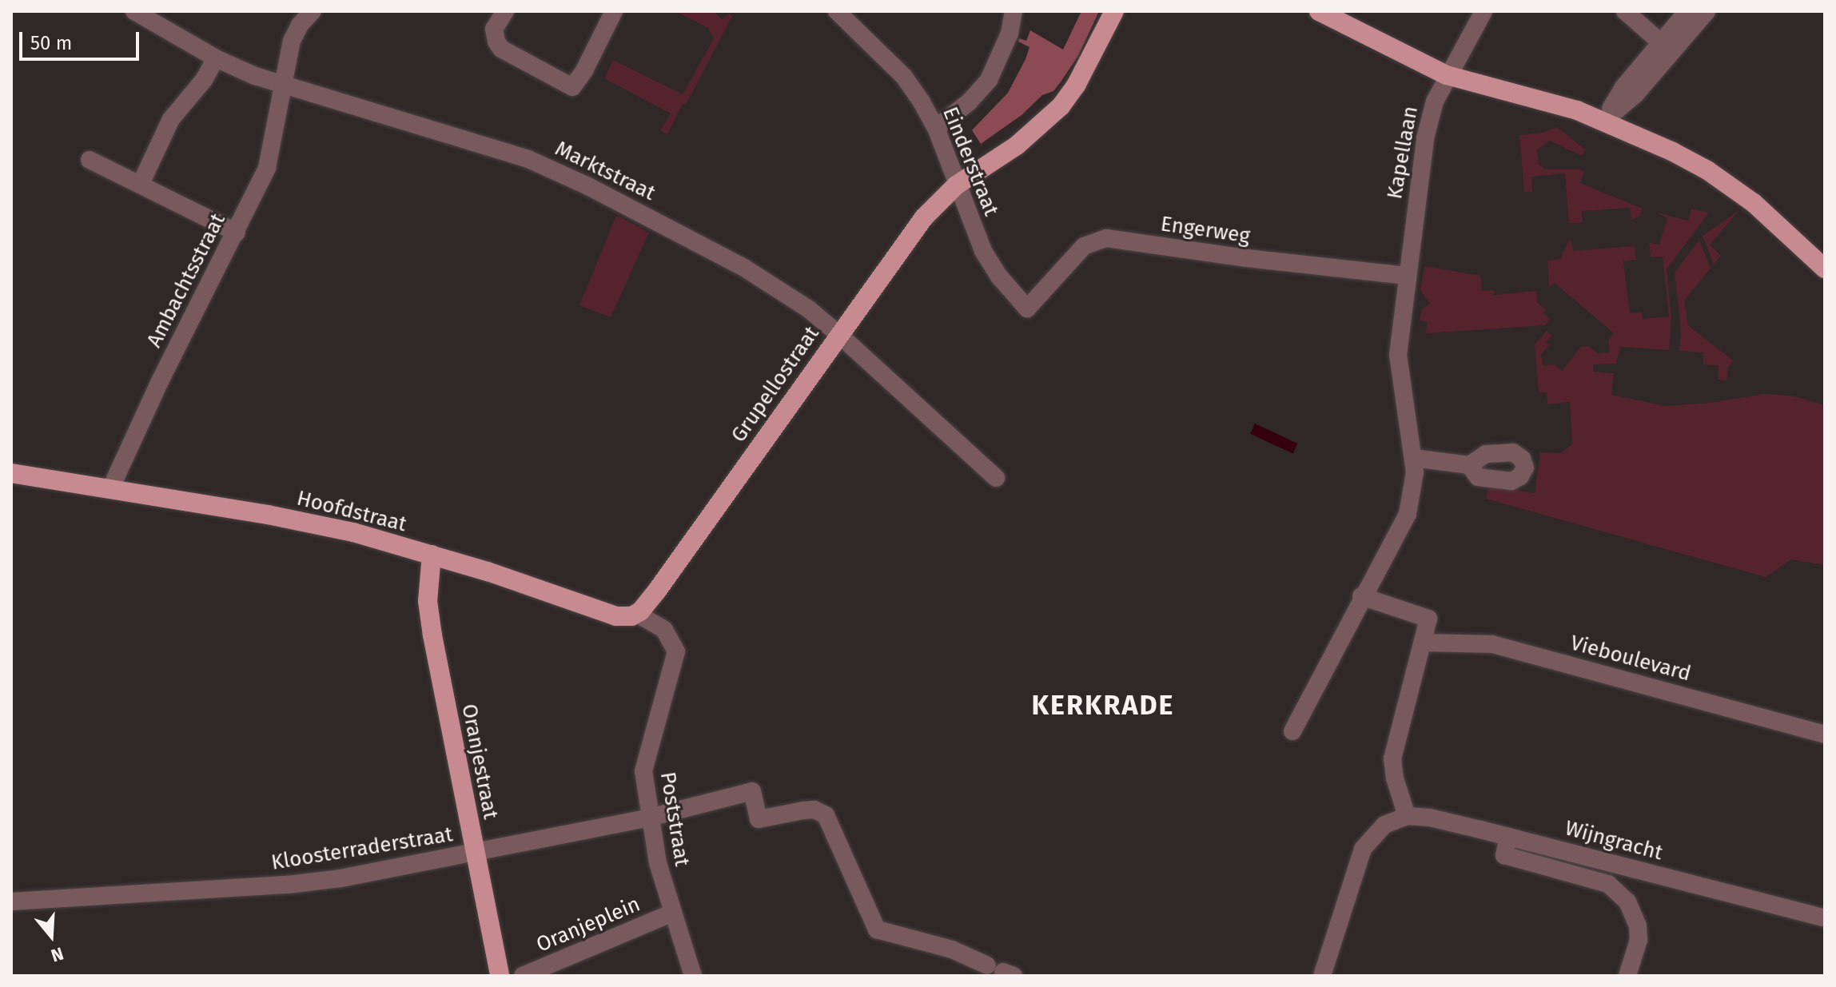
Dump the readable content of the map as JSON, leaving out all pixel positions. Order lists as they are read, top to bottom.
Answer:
{
  "streets": {
    "main road": ["Grupellostraat", "Hoofdstraat", "Oranjestraat"],
    "street": [
      "Kapellaan",
      "Einderstraat",
      "Marktstraat",
      "Engerweg",
      "Ambachtsstraat",
      "Vieboulevard",
      "Poststraat",
      "Wijngracht",
      "Kloosterraderstraat",
      "Oranjeplein"
    ]
  },
  "crossings": [
    ["Kapellaan", "Engerweg"],
    ["Einderstraat", "Engerweg"],
    ["Einderstraat", "Grupellostraat"],
    ["Marktstraat", "Ambachtsstraat"],
    ["Marktstraat", "Grupellostraat"],
    ["Ambachtsstraat", "Hoofdstraat"],
    ["Grupellostraat", "Hoofdstraat"],
    ["Hoofdstraat", "Oranjestraat"],
    ["Hoofdstraat", "Poststraat"],
    ["Oranjestraat", "Kloosterraderstraat"],
    ["Poststraat", "Kloosterraderstraat"],
    ["Poststraat", "Oranjeplein"]
  ],
  "districts": ["KERKRADE"],
  "scale_bar": "50 m",
  "north": "bottom"
}
